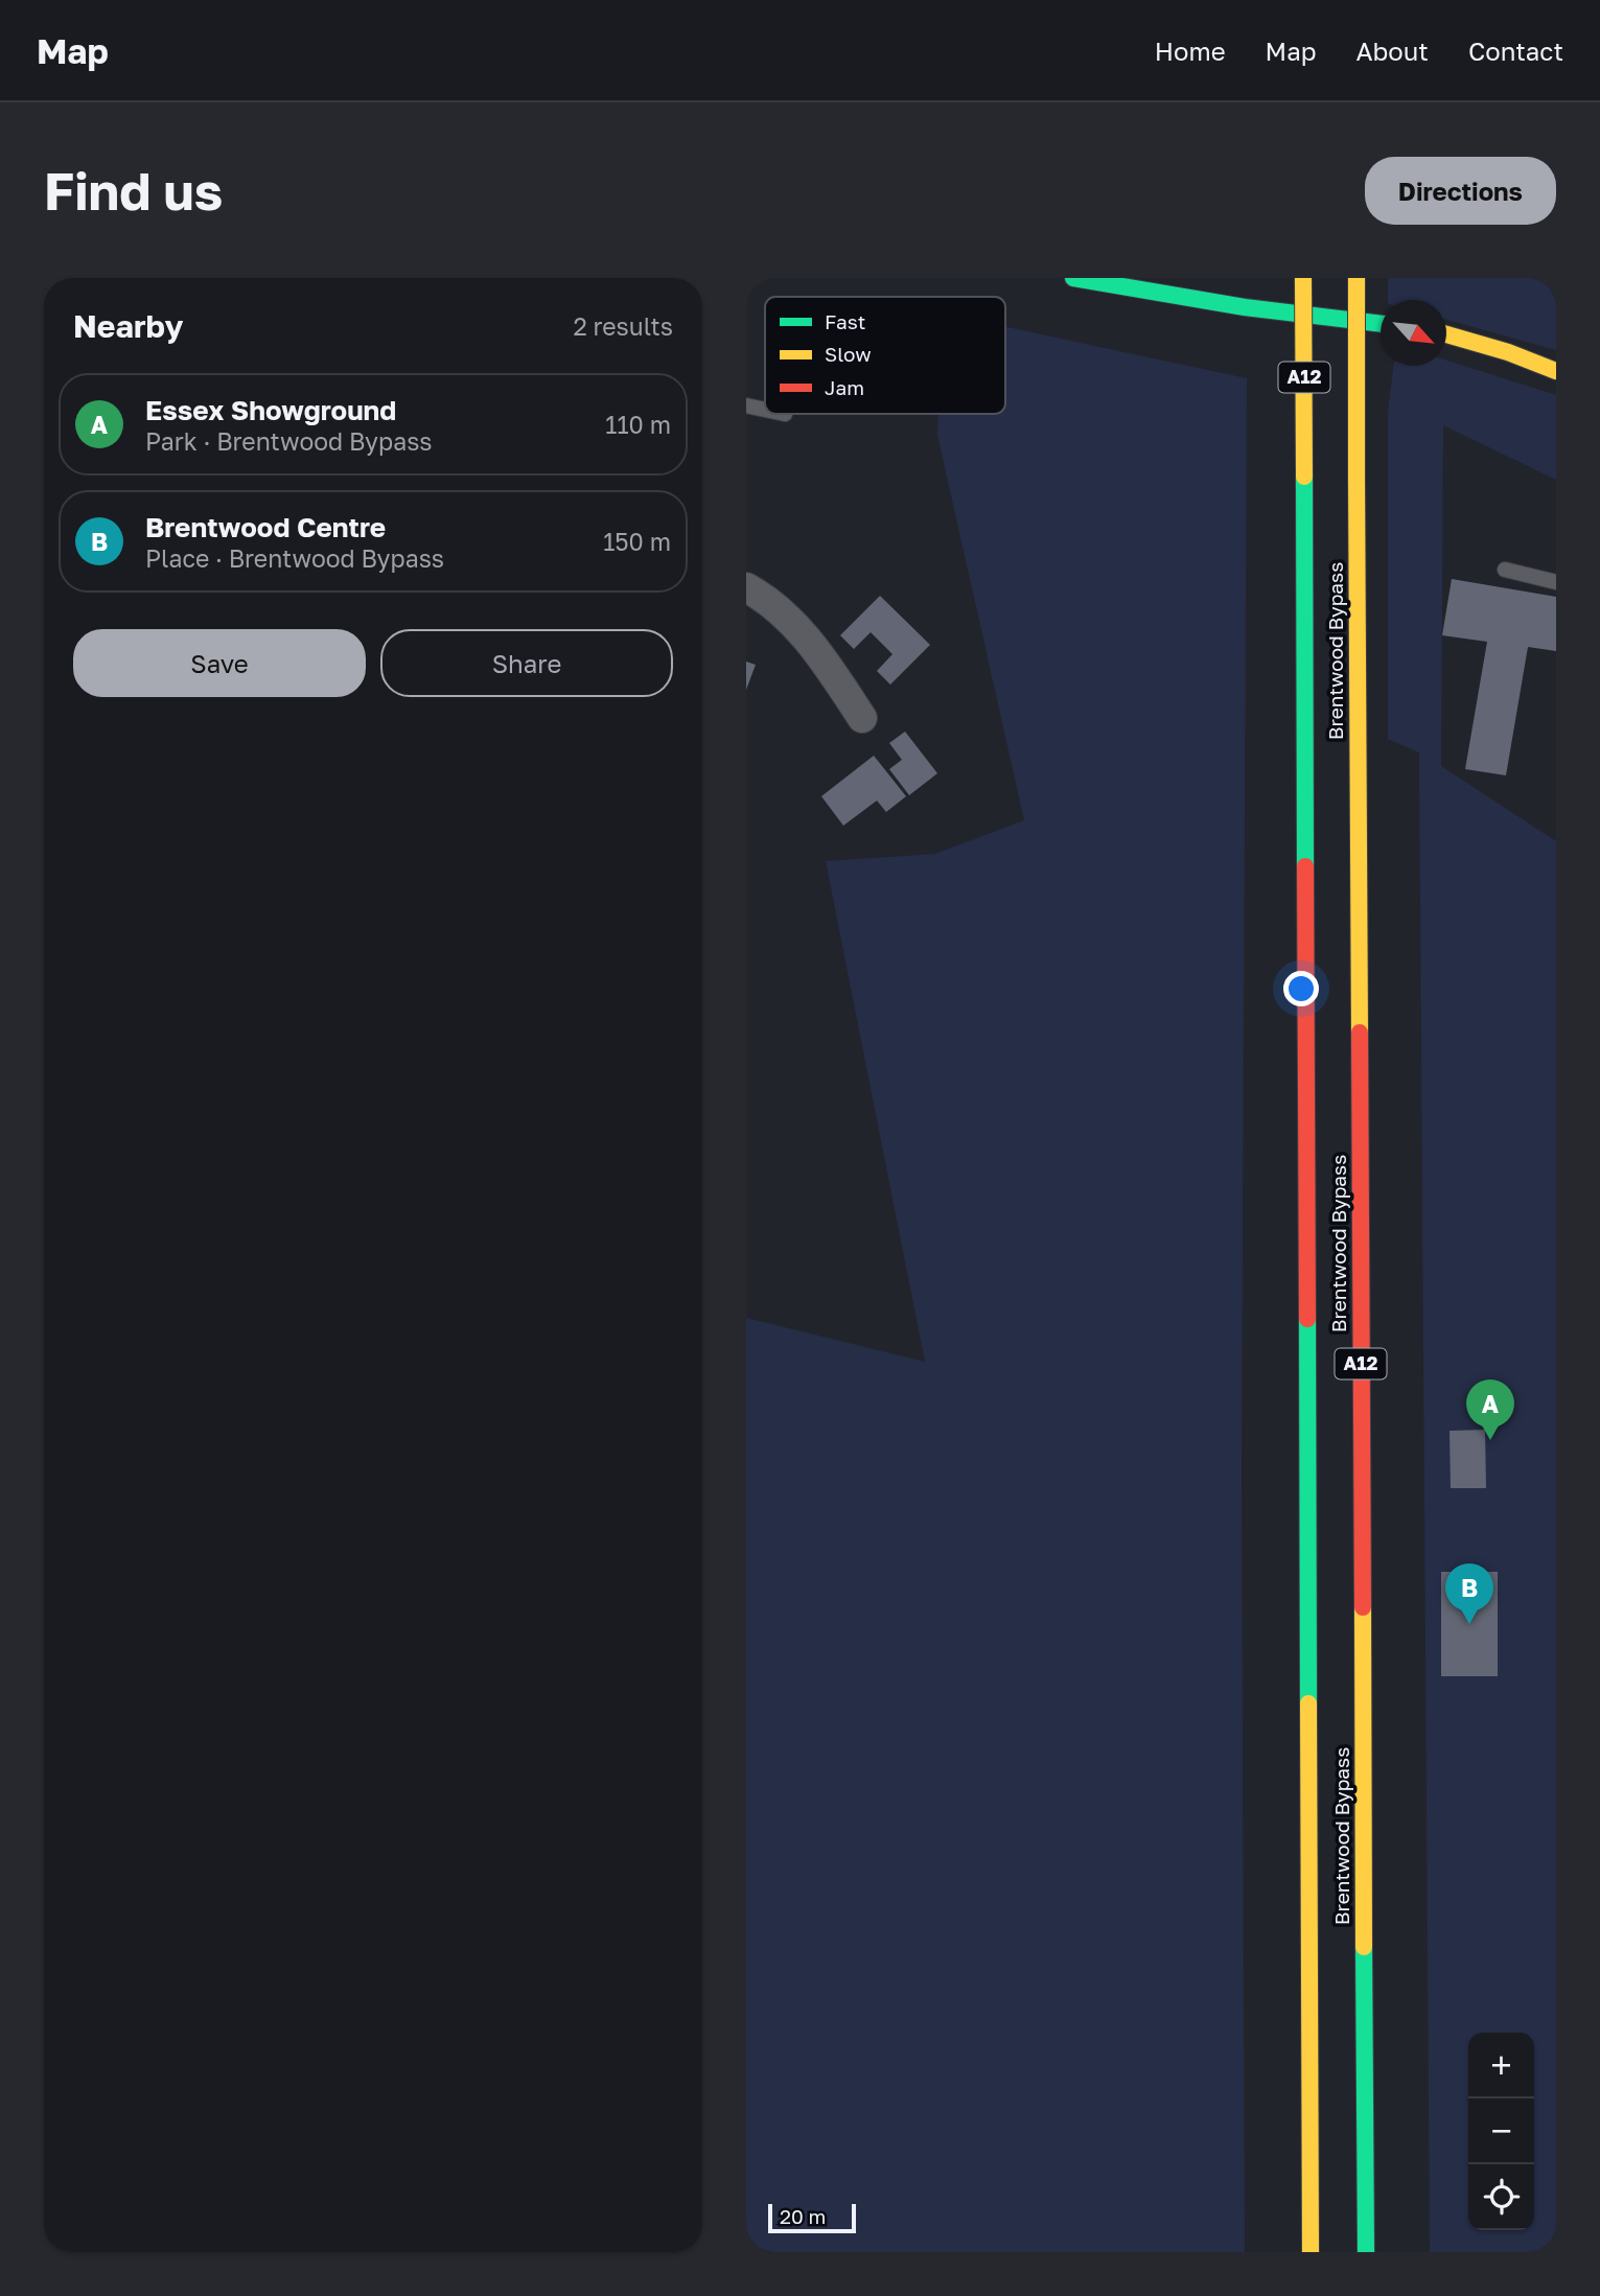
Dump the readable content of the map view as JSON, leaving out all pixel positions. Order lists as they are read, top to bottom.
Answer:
{
  "streets": {
    "main road": ["A12", "Brentwood Bypass"]
  },
  "legend": ["Fast", "Slow", "Jam"],
  "scale_bar": "20 m",
  "north": "bottom right",
  "page": {
    "header": "Map",
    "nav": [
      "Home",
      "Map",
      "About",
      "Contact"
    ],
    "buttons": [
      "Directions",
      ["Save", "Share"]
    ],
    "title": "Find us",
    "heading": ["Nearby", "2 results"],
    "list": [
      {
        "mark": "A",
        "name": "Essex Showground",
        "note": "Park · Brentwood Bypass",
        "value": "110 m"
      },
      {
        "mark": "B",
        "name": "Brentwood Centre",
        "note": "Place · Brentwood Bypass",
        "value": "150 m"
      }
    ],
    "pins": ["A", "B"],
    "map_buttons": ["+", "−"],
    "scale": "20 m"
  }
}
